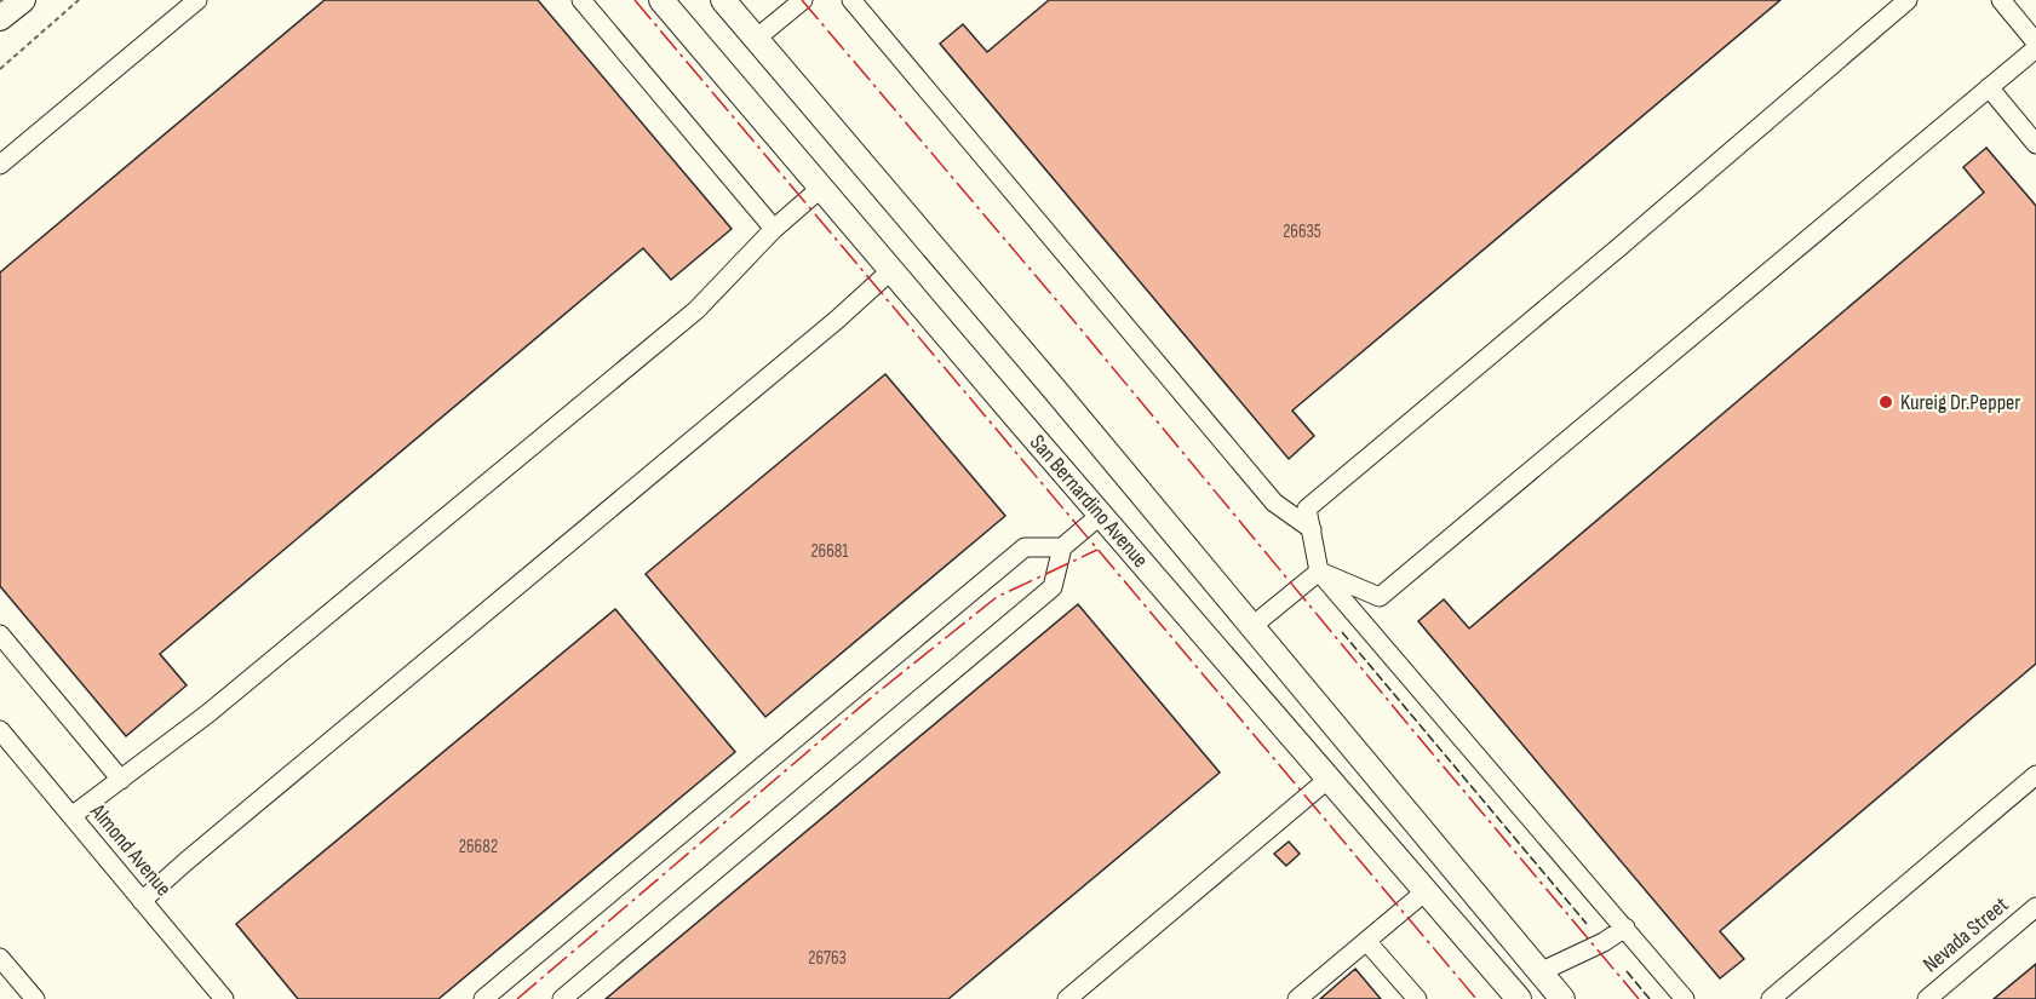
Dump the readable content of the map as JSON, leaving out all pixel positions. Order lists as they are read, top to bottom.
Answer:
{
  "streets": {
    "main road": ["San Bernardino Avenue"],
    "street": ["Almond Avenue", "Nevada Street"]
  },
  "places": ["Kureig Dr.Pepper"],
  "house_numbers": [
    "26635",
    "26681",
    "26682",
    "26763"
  ]
}
